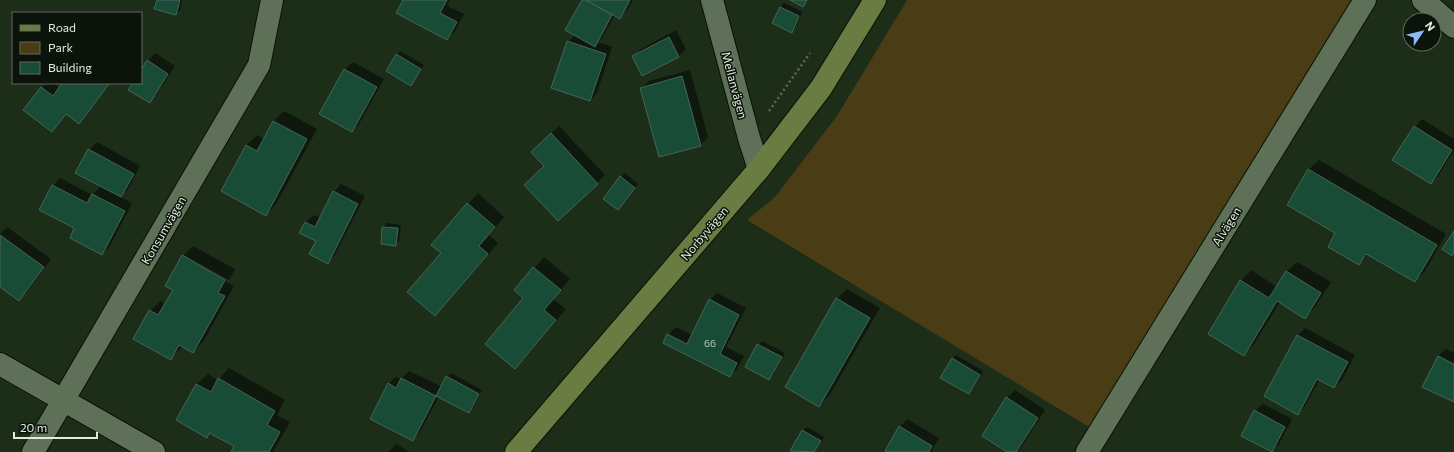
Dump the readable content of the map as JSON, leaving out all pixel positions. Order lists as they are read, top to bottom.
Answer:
{
  "streets": {
    "street": [
      "Mellanvägen",
      "Alvägen",
      "Konsumvägen",
      "Norbyvägen"
    ]
  },
  "crossings": [
    ["Mellanvägen", "Norbyvägen"]
  ],
  "house_numbers": ["66"],
  "legend": ["Road", "Park", "Building"],
  "scale_bar": "20 m",
  "north": "top right"
}
